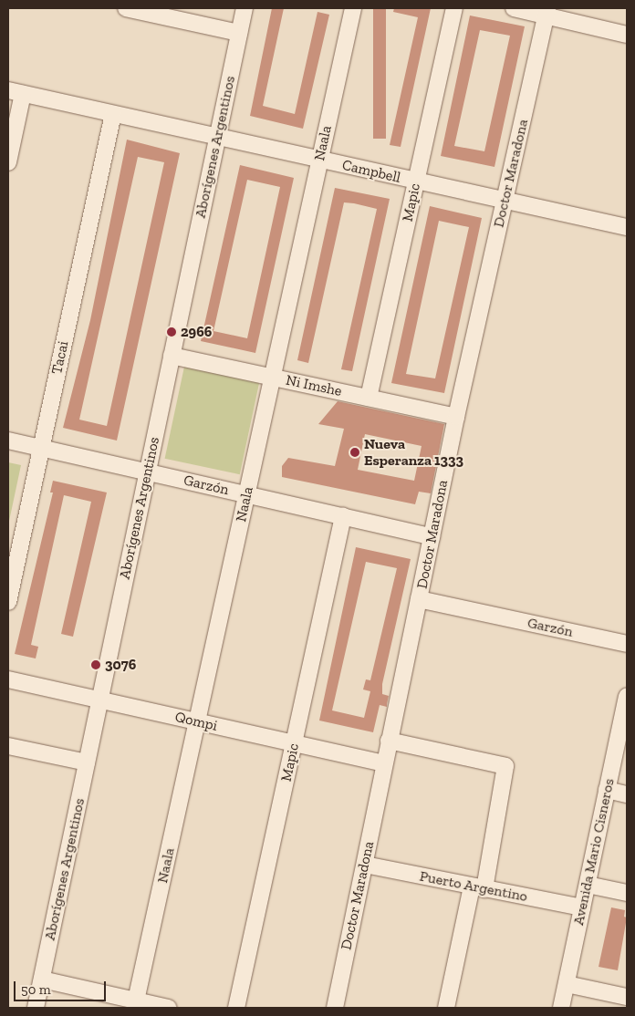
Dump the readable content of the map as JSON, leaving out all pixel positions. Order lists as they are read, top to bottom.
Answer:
{
  "streets": {
    "street": [
      "Naala",
      "Aborígenes Argentinos",
      "Campbell",
      "Doctor Maradona",
      "Mapic",
      "Tacai",
      "Ni Imshe",
      "Garzón",
      "Qompi",
      "Avenida Mario Cisneros",
      "Puerto Argentino"
    ]
  },
  "crossings": [
    ["Naala", "Campbell"],
    ["Naala", "Ni Imshe"],
    ["Naala", "Garzón"],
    ["Naala", "Qompi"],
    ["Aborígenes Argentinos", "Campbell"],
    ["Aborígenes Argentinos", "Ni Imshe"],
    ["Aborígenes Argentinos", "Garzón"],
    ["Aborígenes Argentinos", "Qompi"],
    ["Campbell", "Doctor Maradona"],
    ["Campbell", "Mapic"],
    ["Campbell", "Tacai"],
    ["Doctor Maradona", "Ni Imshe"],
    ["Doctor Maradona", "Garzón"],
    ["Doctor Maradona", "Qompi"],
    ["Doctor Maradona", "Puerto Argentino"],
    ["Mapic", "Ni Imshe"],
    ["Mapic", "Garzón"],
    ["Mapic", "Qompi"],
    ["Tacai", "Garzón"],
    ["Avenida Mario Cisneros", "Puerto Argentino"]
  ],
  "places": ["2966", "Nueva Esperanza 1333", "3076"],
  "scale_bar": "50 m"
}
